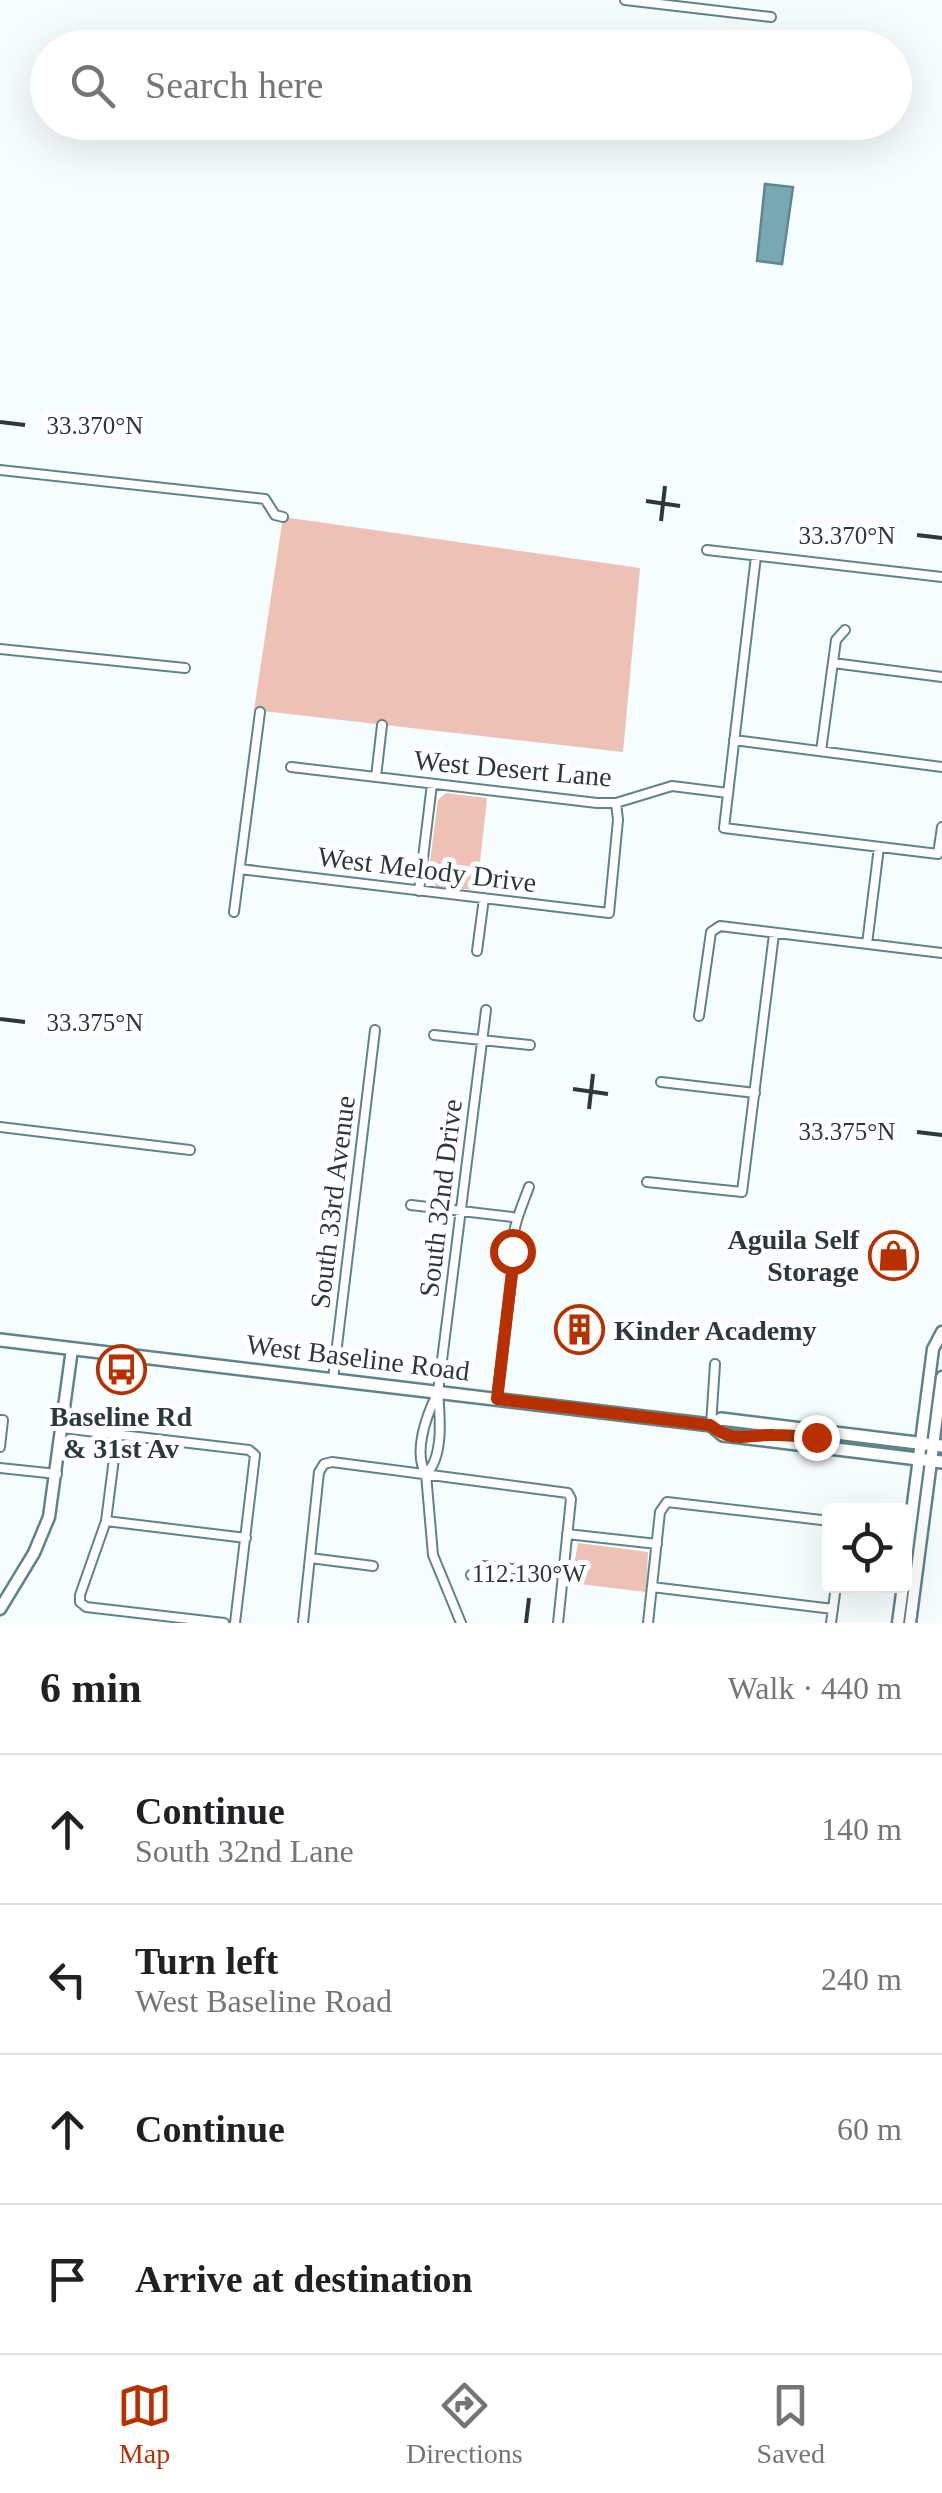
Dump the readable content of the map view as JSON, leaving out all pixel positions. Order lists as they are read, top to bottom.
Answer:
{
  "streets": {
    "main road": ["West Baseline Road"],
    "street": [
      "West Desert Lane",
      "West Melody Drive",
      "South 32nd Drive",
      "South 33rd Avenue"
    ]
  },
  "crossings": [
    ["West Desert Lane", "West Melody Drive"],
    ["South 32nd Drive", "West Baseline Road"],
    ["South 33rd Avenue", "West Baseline Road"]
  ],
  "places": {
    "shop": ["Aguila Self Storage"],
    "building": ["Kinder Academy"],
    "bus stop": ["Baseline Rd & 31st Av"]
  },
  "page": {
    "search": "Search here",
    "heading": ["6 min", "Walk · 440 m"],
    "list": [
      ["Continue", "South 32nd Lane", "140 m"],
      ["Turn left", "West Baseline Road", "240 m"],
      ["Continue", "60 m"],
      "Arrive at destination"
    ],
    "nav": ["Map", "Directions", "Saved"]
  },
  "coordinates": ["33.370°N", "33.375°N", "112.130°W"]
}
